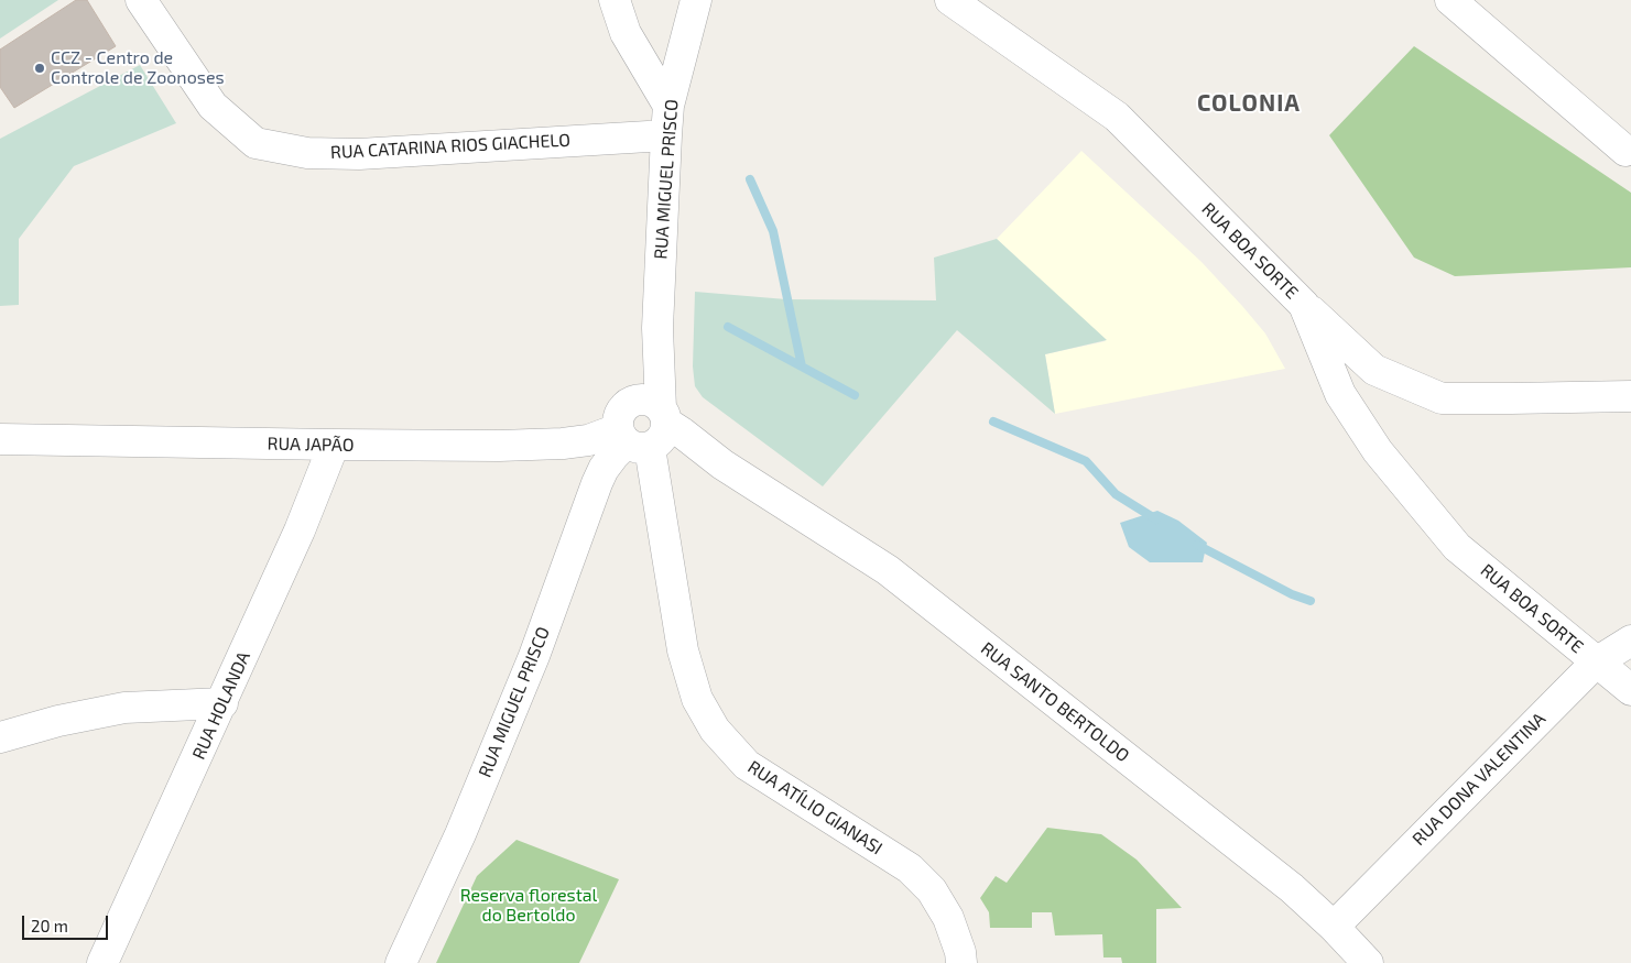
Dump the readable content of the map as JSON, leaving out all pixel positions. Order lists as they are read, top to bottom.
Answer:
{
  "streets": {
    "street": [
      "RUA CATARINA RIOS GIACHELO",
      "RUA MIGUEL PRISCO",
      "RUA BOA SORTE",
      "RUA JAPÃO",
      "RUA SANTO BERTOLDO",
      "RUA HOLANDA",
      "RUA DONA VALENTINA",
      "RUA ATÍLIO GIANASI"
    ]
  },
  "crossings": [
    ["RUA CATARINA RIOS GIACHELO", "RUA MIGUEL PRISCO"],
    ["RUA MIGUEL PRISCO", "RUA JAPÃO"],
    ["RUA MIGUEL PRISCO", "RUA SANTO BERTOLDO"],
    ["RUA MIGUEL PRISCO", "RUA ATÍLIO GIANASI"],
    ["RUA BOA SORTE", "RUA DONA VALENTINA"],
    ["RUA JAPÃO", "RUA SANTO BERTOLDO"],
    ["RUA JAPÃO", "RUA HOLANDA"],
    ["RUA JAPÃO", "RUA ATÍLIO GIANASI"],
    ["RUA SANTO BERTOLDO", "RUA DONA VALENTINA"],
    ["RUA SANTO BERTOLDO", "RUA ATÍLIO GIANASI"]
  ],
  "districts": ["COLONIA"],
  "parks": ["Reserva florestal do Bertoldo"],
  "places": ["CCZ - Centro de Controle de Zoonoses"],
  "scale_bar": "20 m"
}
